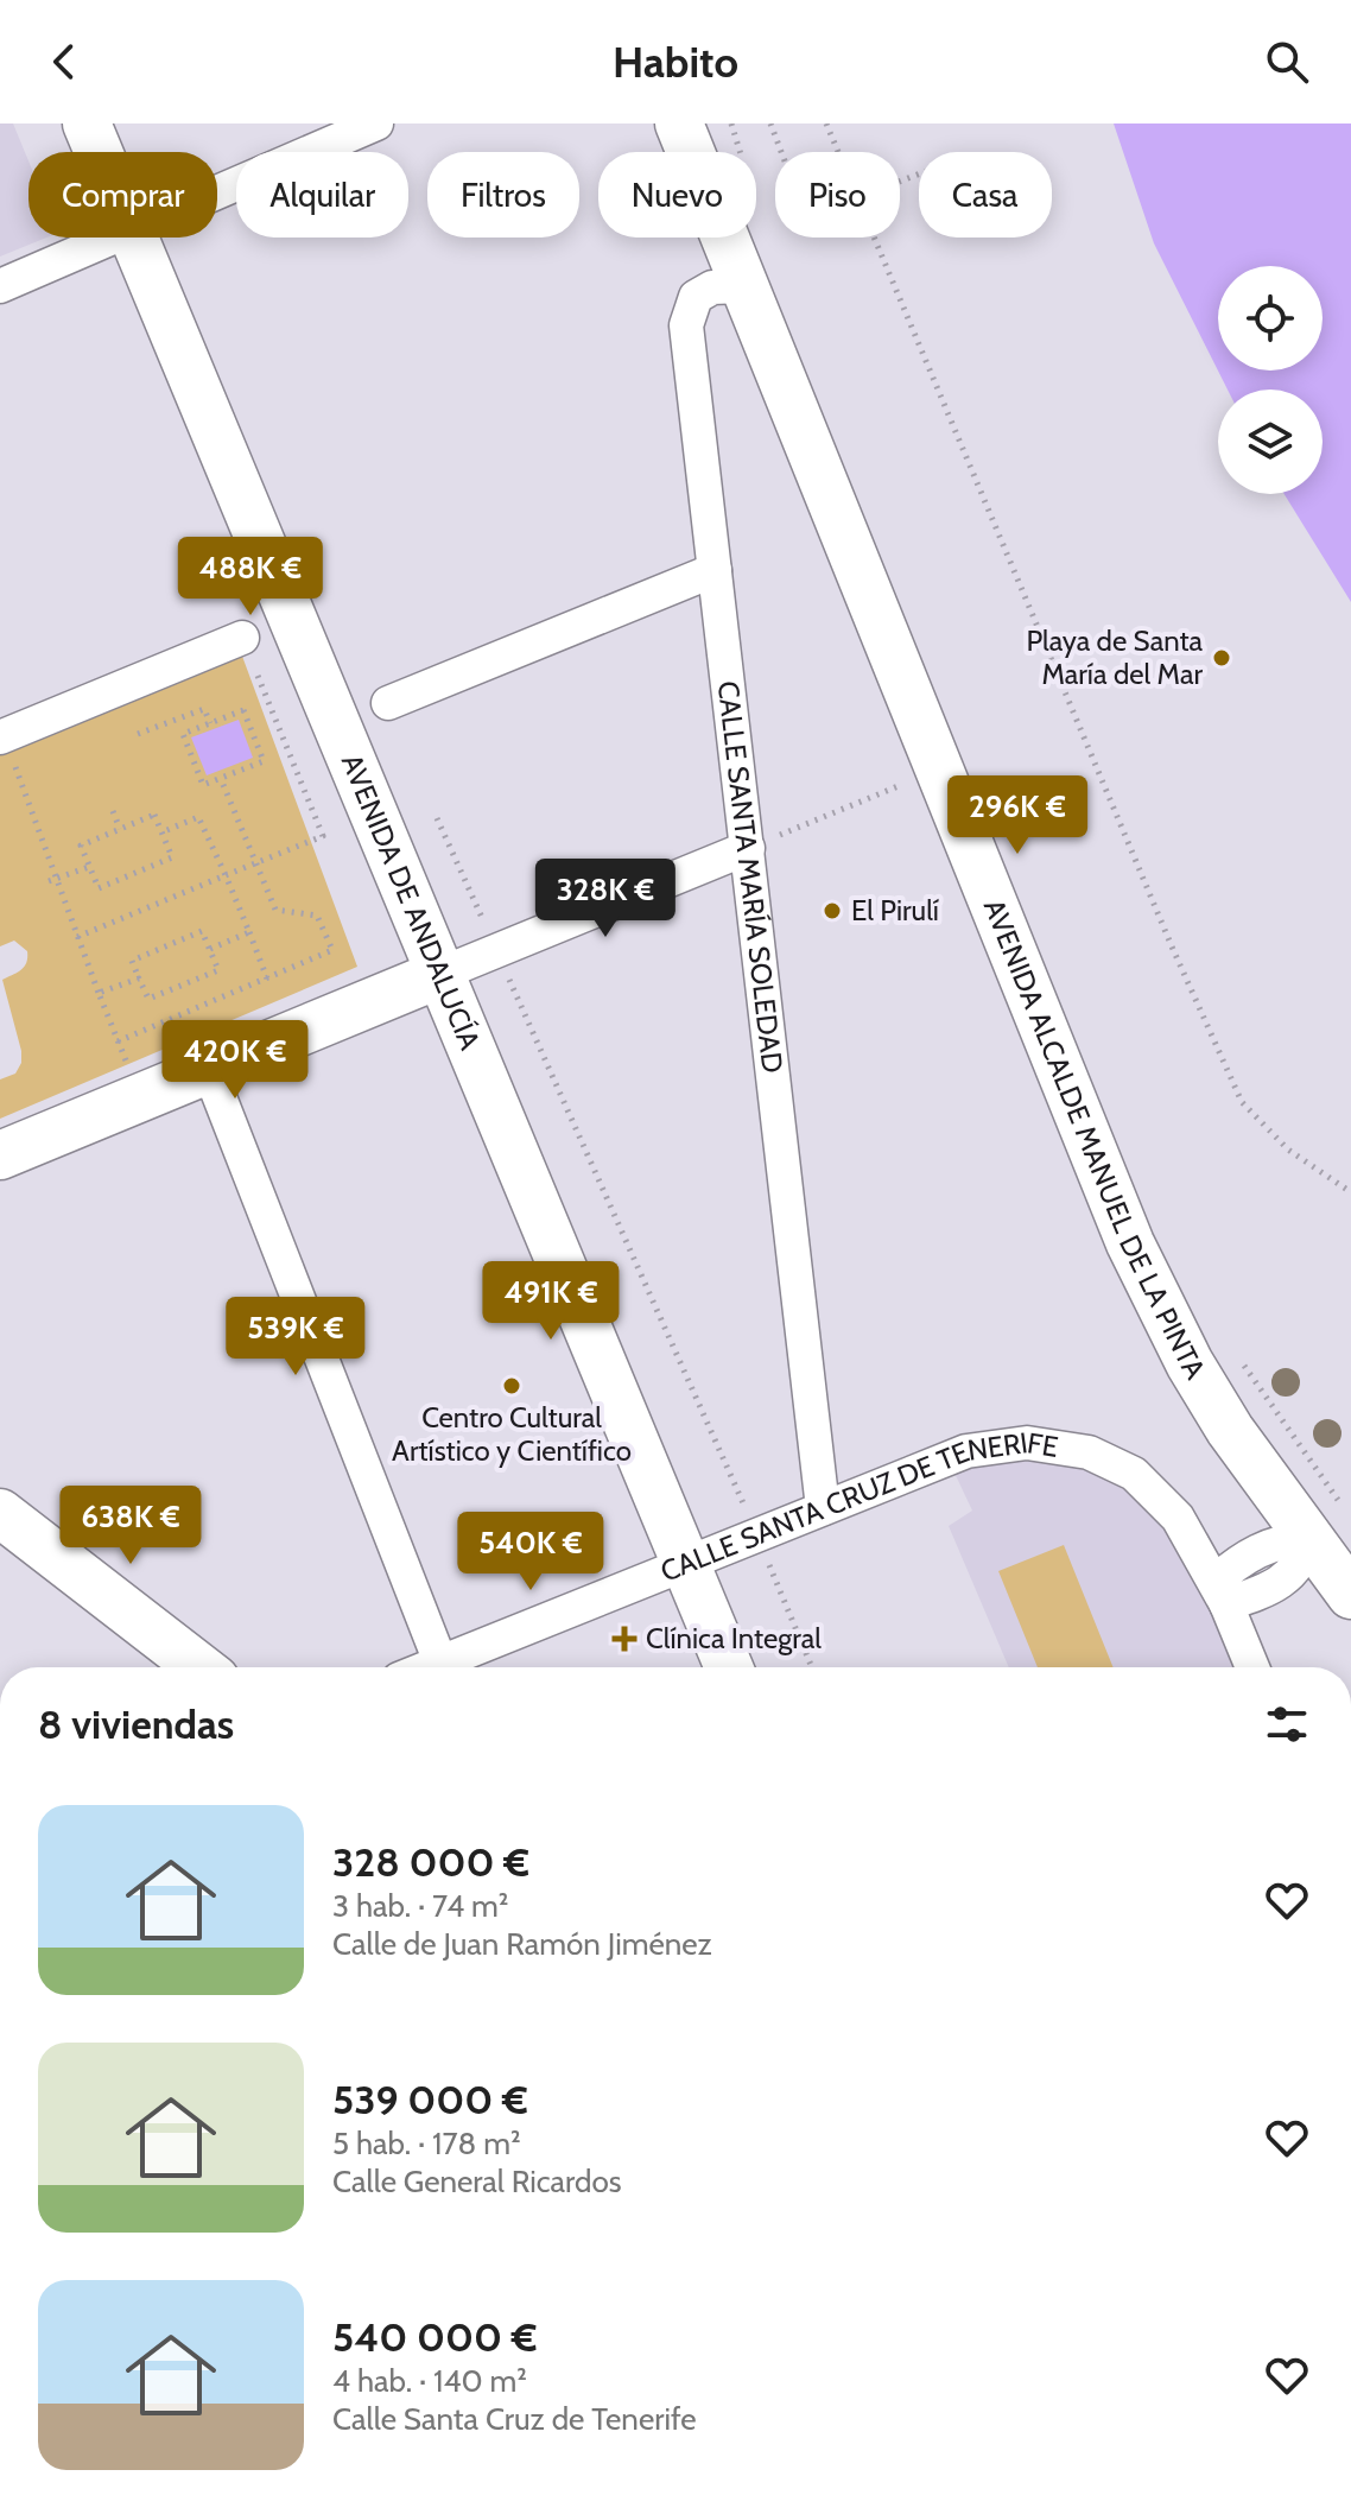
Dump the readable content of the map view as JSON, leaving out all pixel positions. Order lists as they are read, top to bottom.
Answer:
{
  "streets": {
    "street": [
      "CALLE SANTA MARÍA SOLEDAD",
      "AVENIDA DE ANDALUCÍA",
      "AVENIDA ALCALDE MANUEL DE LA PINTA",
      "CALLE SANTA CRUZ DE TENERIFE"
    ]
  },
  "crossings": [
    ["CALLE SANTA MARÍA SOLEDAD", "AVENIDA ALCALDE MANUEL DE LA PINTA"],
    ["CALLE SANTA MARÍA SOLEDAD", "CALLE SANTA CRUZ DE TENERIFE"],
    ["AVENIDA DE ANDALUCÍA", "CALLE SANTA CRUZ DE TENERIFE"]
  ],
  "places": {
    "other": ["Playa de Santa María del Mar", "El Pirulí", "Centro Cultural Artístico y Científico"],
    "health": ["Clínica Integral"]
  },
  "page": {
    "header": "Habito",
    "chip": [
      "Comprar",
      "Alquilar",
      "Filtros",
      "Nuevo",
      "Piso",
      "Casa"
    ],
    "price": [
      "488K €",
      "296K €",
      "328K €",
      "420K €",
      "491K €",
      "539K €",
      "638K €",
      "540K €"
    ],
    "heading": "8 viviendas",
    "list": [
      {
        "name": "328 000 €",
        "note": "3 hab. · 74 m² · Calle de Juan Ramón Jiménez"
      },
      {
        "name": "539 000 €",
        "note": "5 hab. · 178 m² · Calle General Ricardos"
      },
      {
        "name": "540 000 €",
        "note": "4 hab. · 140 m² · Calle Santa Cruz de Tenerife"
      }
    ]
  }
}
